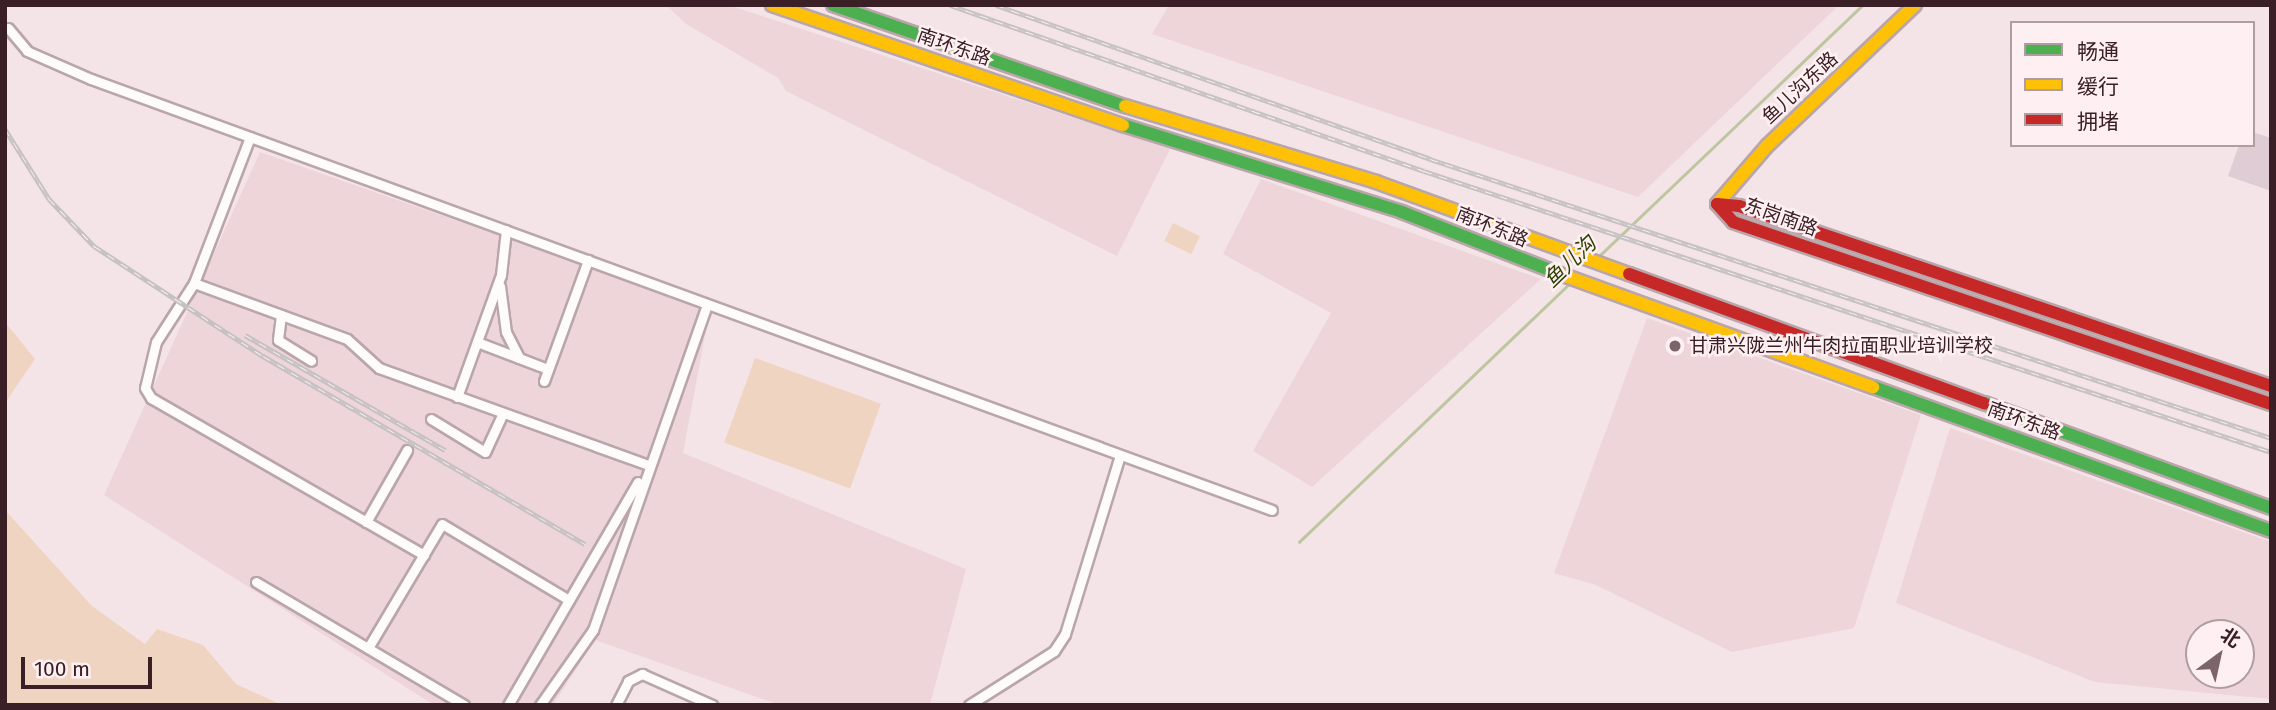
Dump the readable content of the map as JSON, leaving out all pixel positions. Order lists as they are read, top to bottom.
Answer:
{
  "streets": {
    "main road": ["南环东路", "鱼儿沟东路", "东岗南路"]
  },
  "crossings": [
    ["鱼儿沟东路", "东岗南路"]
  ],
  "water": ["鱼儿沟"],
  "places": ["甘肃兴陇兰州牛肉拉面职业培训学校"],
  "legend": ["畅通", "缓行", "拥堵"],
  "scale_bar": "100 m",
  "north": "top right"
}
